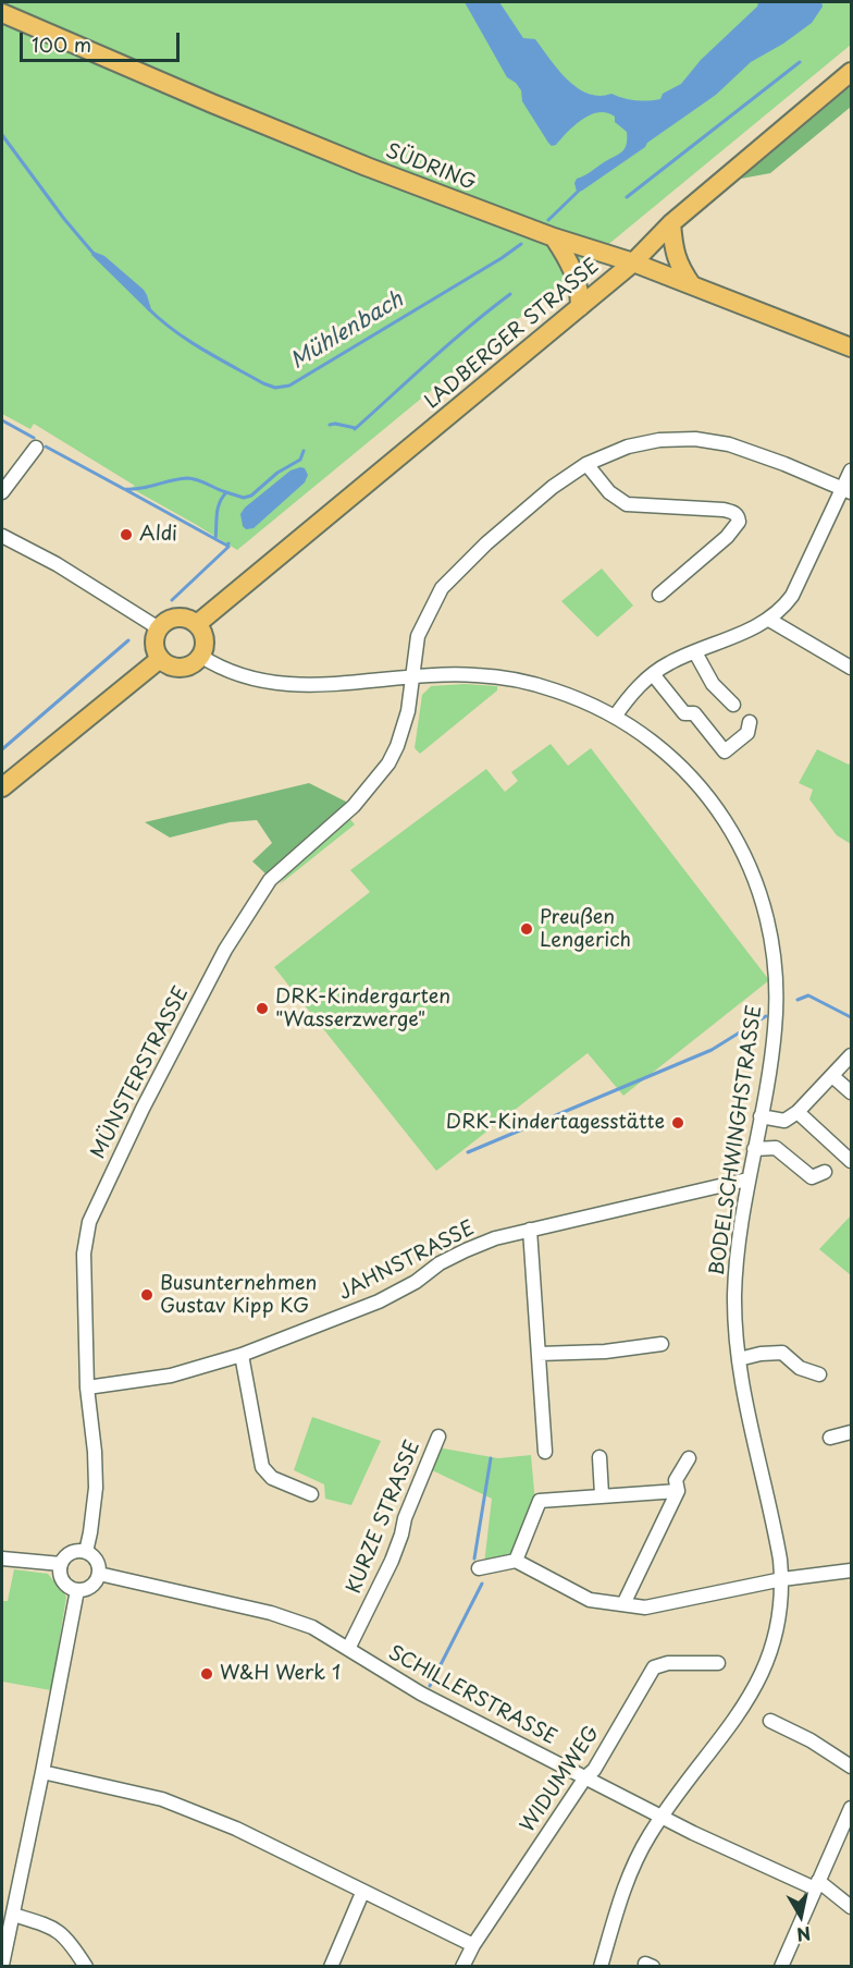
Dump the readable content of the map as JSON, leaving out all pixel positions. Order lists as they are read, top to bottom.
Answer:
{
  "streets": {
    "main road": ["SÜDRING", "LADBERGER STRASSE"],
    "street": [
      "MÜNSTERSTRASSE",
      "BODELSCHWINGHSTRASSE",
      "JAHNSTRASSE",
      "KURZE STRASSE",
      "SCHILLERSTRASSE",
      "WIDUMWEG"
    ]
  },
  "crossings": [
    ["SÜDRING", "LADBERGER STRASSE"],
    ["LADBERGER STRASSE", "BODELSCHWINGHSTRASSE"],
    ["MÜNSTERSTRASSE", "BODELSCHWINGHSTRASSE"],
    ["MÜNSTERSTRASSE", "JAHNSTRASSE"],
    ["MÜNSTERSTRASSE", "SCHILLERSTRASSE"],
    ["BODELSCHWINGHSTRASSE", "JAHNSTRASSE"],
    ["BODELSCHWINGHSTRASSE", "SCHILLERSTRASSE"],
    ["KURZE STRASSE", "SCHILLERSTRASSE"],
    ["SCHILLERSTRASSE", "WIDUMWEG"]
  ],
  "water": ["Mühlenbach"],
  "places": [
    "Aldi",
    "Preußen Lengerich",
    "DRK-Kindergarten \"Wasserzwerge\"",
    "DRK-Kindertagesstätte",
    "Busunternehmen Gustav Kipp KG",
    "W&H Werk 1"
  ],
  "scale_bar": "100 m",
  "north": "bottom"
}
